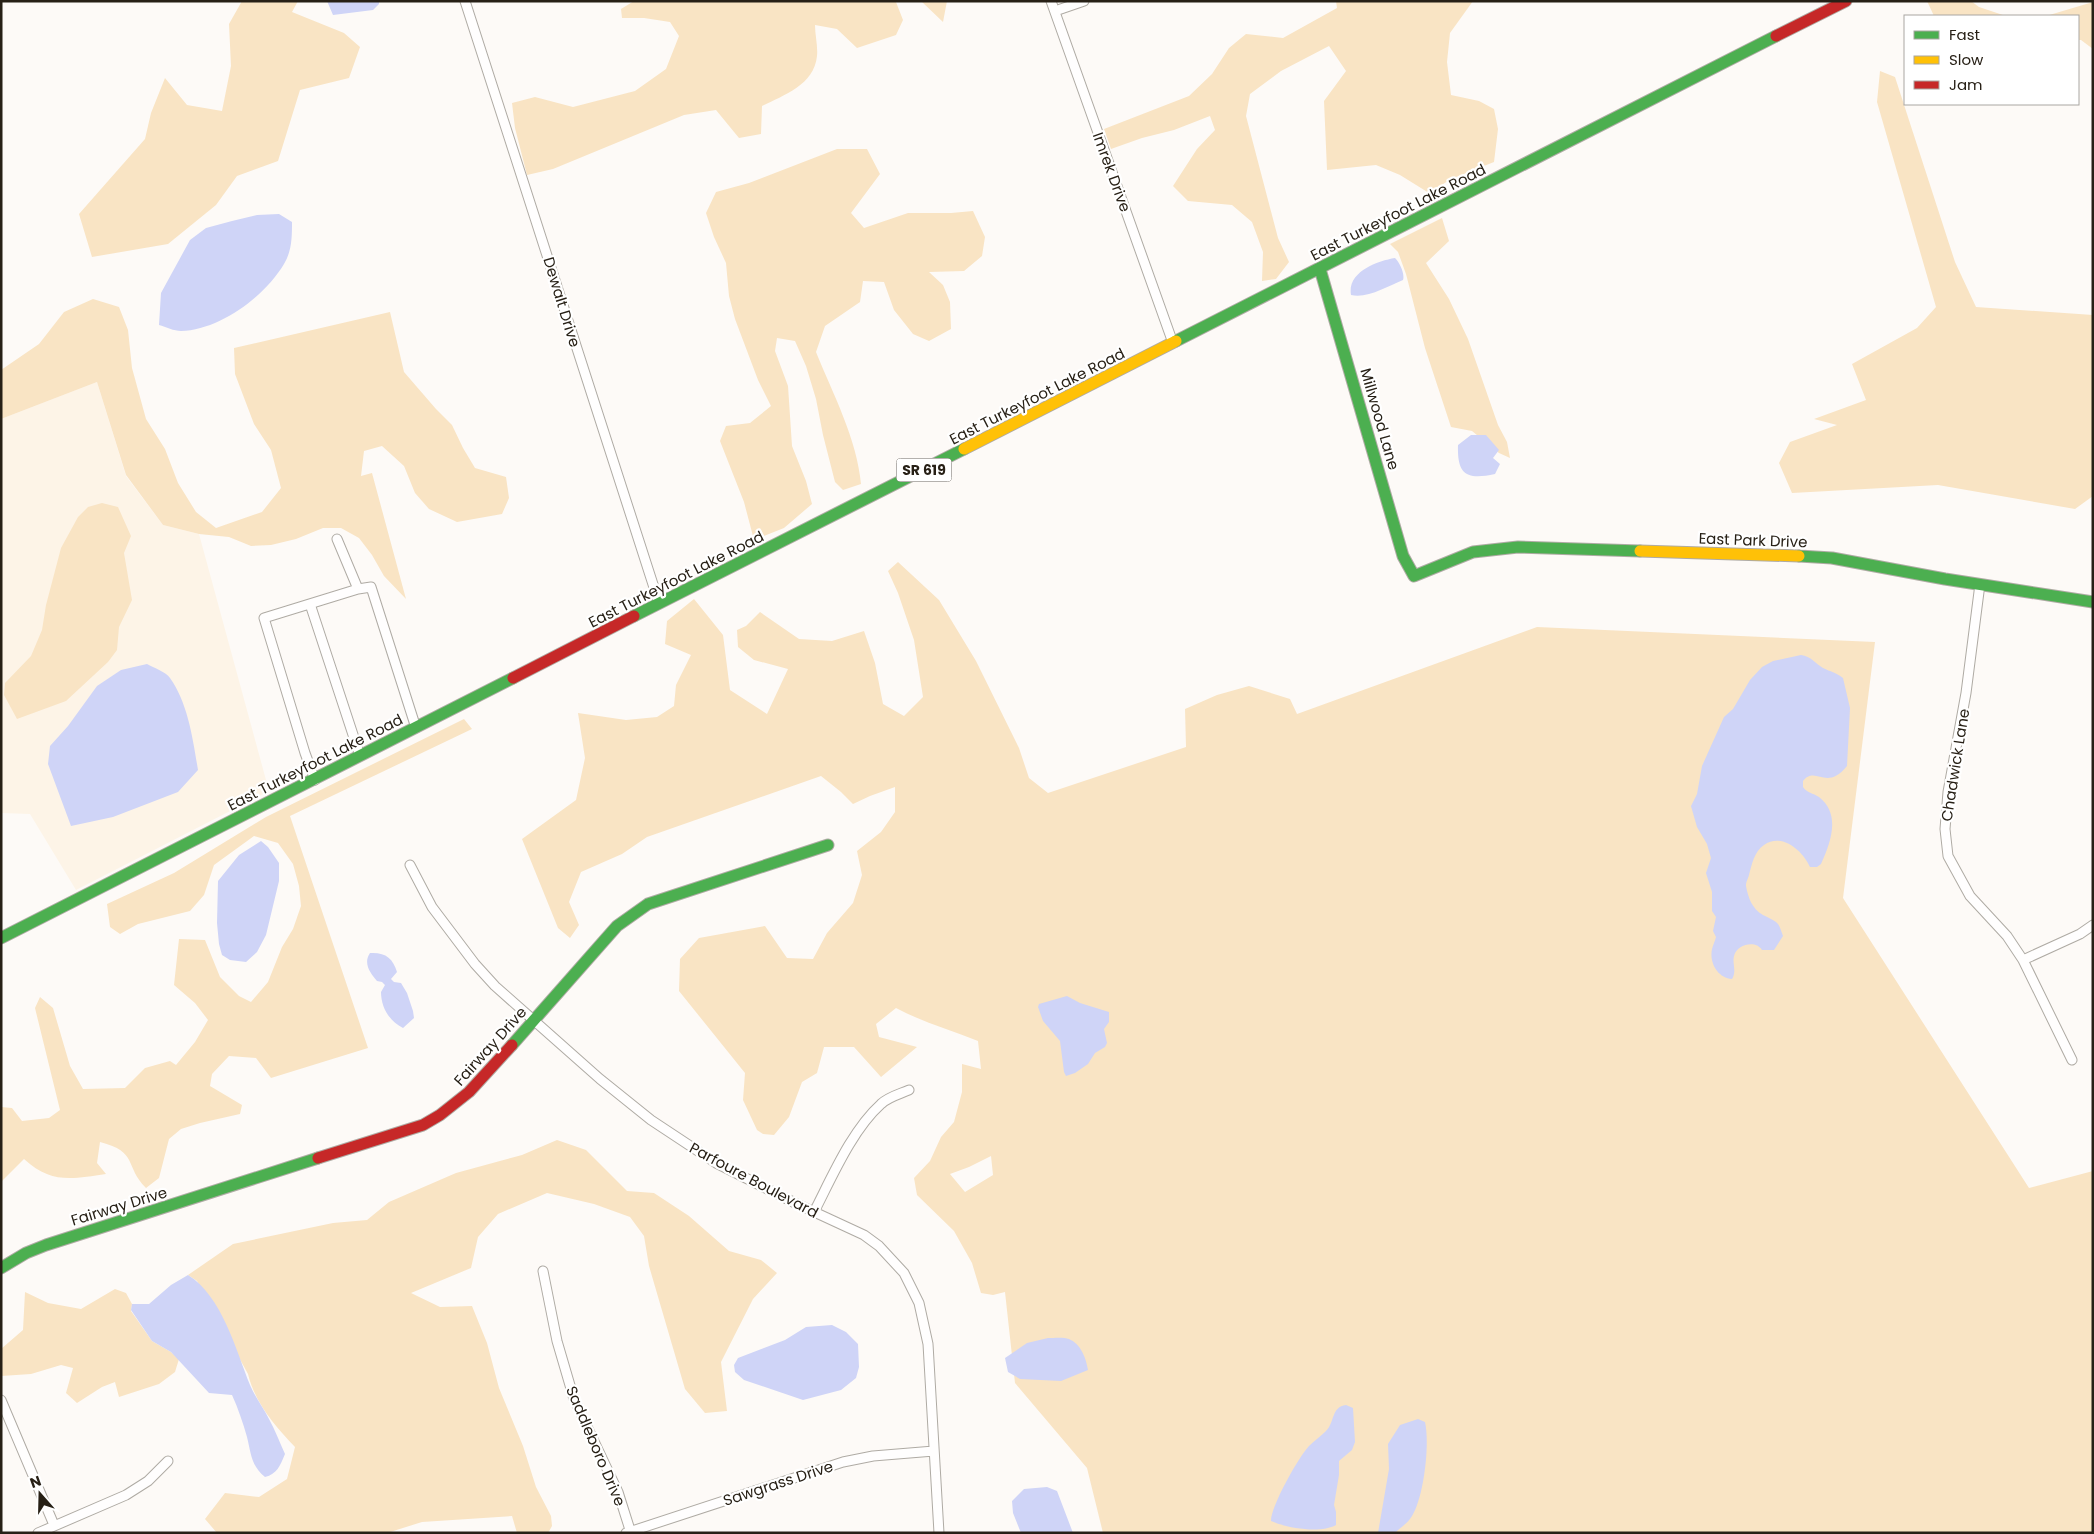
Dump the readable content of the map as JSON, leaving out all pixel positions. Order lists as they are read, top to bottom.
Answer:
{
  "streets": {
    "main road": [
      "East Turkeyfoot Lake Road",
      "Millwood Lane",
      "SR 619",
      "East Park Drive",
      "Fairway Drive"
    ],
    "street": [
      "Imrek Drive",
      "Dewalt Drive",
      "Chadwick Lane",
      "Parfoure Boulevard",
      "Saddleboro Drive",
      "Sawgrass Drive"
    ]
  },
  "crossings": [
    ["Imrek Drive", "East Turkeyfoot Lake Road"],
    ["East Turkeyfoot Lake Road", "Dewalt Drive"],
    ["East Turkeyfoot Lake Road", "Millwood Lane"],
    ["Millwood Lane", "East Park Drive"],
    ["East Park Drive", "Chadwick Lane"],
    ["Fairway Drive", "Parfoure Boulevard"],
    ["Parfoure Boulevard", "Sawgrass Drive"],
    ["Saddleboro Drive", "Sawgrass Drive"]
  ],
  "legend": ["Fast", "Slow", "Jam"],
  "north": "top"
}
